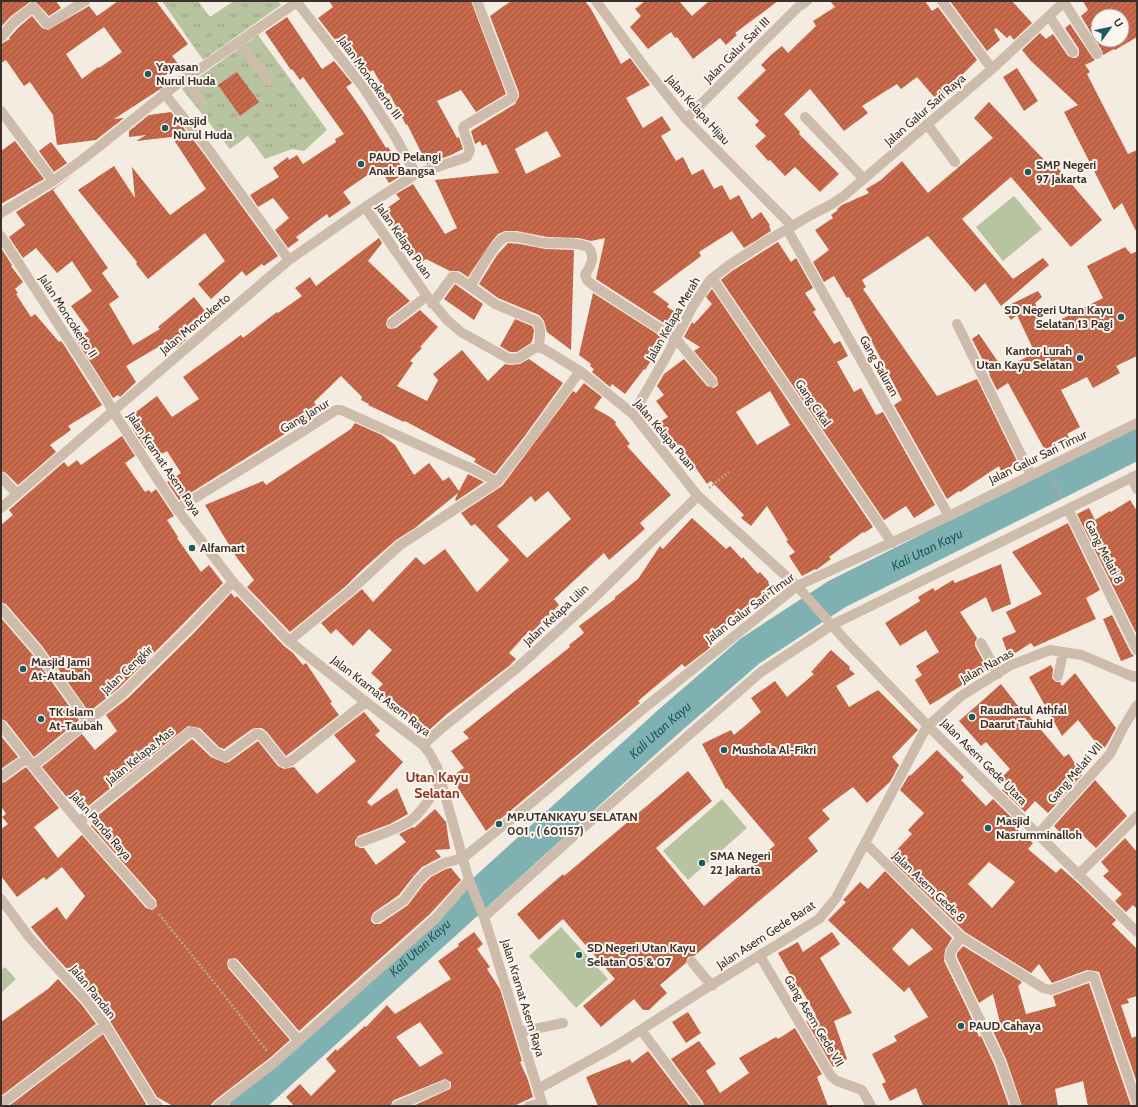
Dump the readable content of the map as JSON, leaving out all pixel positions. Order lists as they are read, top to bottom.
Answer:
{
  "streets": {
    "street": [
      "Jalan Galur Sari III",
      "Jalan Moncokerto III",
      "Jalan Kelapa Hijau",
      "Jalan Galur Sari Raya",
      "Jalan Kelapa Puan",
      "Jalan Moncokerto II",
      "Jalan Kelapa Merah",
      "Jalan Moncokerto",
      "Gang Saluran",
      "Gang Cikal",
      "Gang Janur",
      "Jalan Galur Sari Timur",
      "Jalan Kramat Asem Raya",
      "Gang Melati 8",
      "Jalan Kelapa Lilin",
      "Jalan Nanas",
      "Jalan Cengkir",
      "Jalan Kelapa Mas",
      "Jalan Asem Gede Utara",
      "Gang Melati VII",
      "Jalan Panda Raya",
      "Jalan Asem Gede 8",
      "Jalan Asem Gede Barat",
      "Jalan Pandan",
      "Gang Asem Gede VII"
    ]
  },
  "crossings": [
    ["Jalan Galur Sari III", "Jalan Kelapa Hijau"],
    ["Jalan Moncokerto III", "Jalan Moncokerto"],
    ["Jalan Kelapa Hijau", "Jalan Galur Sari Raya"],
    ["Jalan Kelapa Hijau", "Jalan Kelapa Merah"],
    ["Jalan Kelapa Hijau", "Gang Saluran"],
    ["Jalan Galur Sari Raya", "Jalan Kelapa Merah"],
    ["Jalan Galur Sari Raya", "Gang Saluran"],
    ["Jalan Kelapa Puan", "Jalan Kelapa Merah"],
    ["Jalan Kelapa Puan", "Jalan Moncokerto"],
    ["Jalan Kelapa Puan", "Jalan Galur Sari Timur"],
    ["Jalan Kelapa Puan", "Jalan Kelapa Lilin"],
    ["Jalan Kelapa Puan", "Jalan Asem Gede Utara"],
    ["Jalan Moncokerto II", "Jalan Moncokerto"],
    ["Jalan Moncokerto II", "Jalan Kramat Asem Raya"],
    ["Jalan Kelapa Merah", "Gang Saluran"],
    ["Jalan Kelapa Merah", "Gang Cikal"],
    ["Jalan Moncokerto", "Jalan Kramat Asem Raya"],
    ["Gang Saluran", "Jalan Galur Sari Timur"],
    ["Gang Cikal", "Jalan Galur Sari Timur"],
    ["Gang Janur", "Jalan Kramat Asem Raya"],
    ["Jalan Galur Sari Timur", "Jalan Kramat Asem Raya"],
    ["Jalan Kramat Asem Raya", "Jalan Kelapa Lilin"],
    ["Jalan Kramat Asem Raya", "Jalan Cengkir"],
    ["Jalan Kramat Asem Raya", "Jalan Kelapa Mas"],
    ["Jalan Kramat Asem Raya", "Jalan Asem Gede Barat"],
    ["Jalan Nanas", "Jalan Asem Gede Utara"],
    ["Jalan Nanas", "Jalan Asem Gede Barat"],
    ["Jalan Cengkir", "Jalan Panda Raya"],
    ["Jalan Kelapa Mas", "Jalan Panda Raya"],
    ["Jalan Asem Gede Utara", "Gang Melati VII"],
    ["Jalan Asem Gede Utara", "Jalan Asem Gede Barat"],
    ["Jalan Asem Gede 8", "Jalan Asem Gede Barat"],
    ["Jalan Asem Gede Barat", "Gang Asem Gede VII"]
  ],
  "districts": ["Utan Kayu Selatan"],
  "water": ["Kali Utan Kayu"],
  "places": [
    "Yayasan Nurul Huda",
    "Masjid Nurul Huda",
    "PAUD Pelangi Anak Bangsa",
    "SMP Negeri 97 Jakarta",
    "SD Negeri Utan Kayu Selatan 13 Pagi",
    "Kantor Lurah Utan Kayu Selatan",
    "Alfamart",
    "Masjid Jami At-Ataubah",
    "Raudhatul Athfal Daarut Tauhid",
    "TK Islam At-Taubah",
    "Mushola Al-Fikri",
    "MP.UTANKAYU SELATAN 001 , ( 601157)",
    "Masjid Nasrumminalloh",
    "SMA Negeri 22 Jakarta",
    "SD Negeri Utan Kayu Selatan 05 & 07",
    "PAUD Cahaya"
  ],
  "north": "top right"
}
